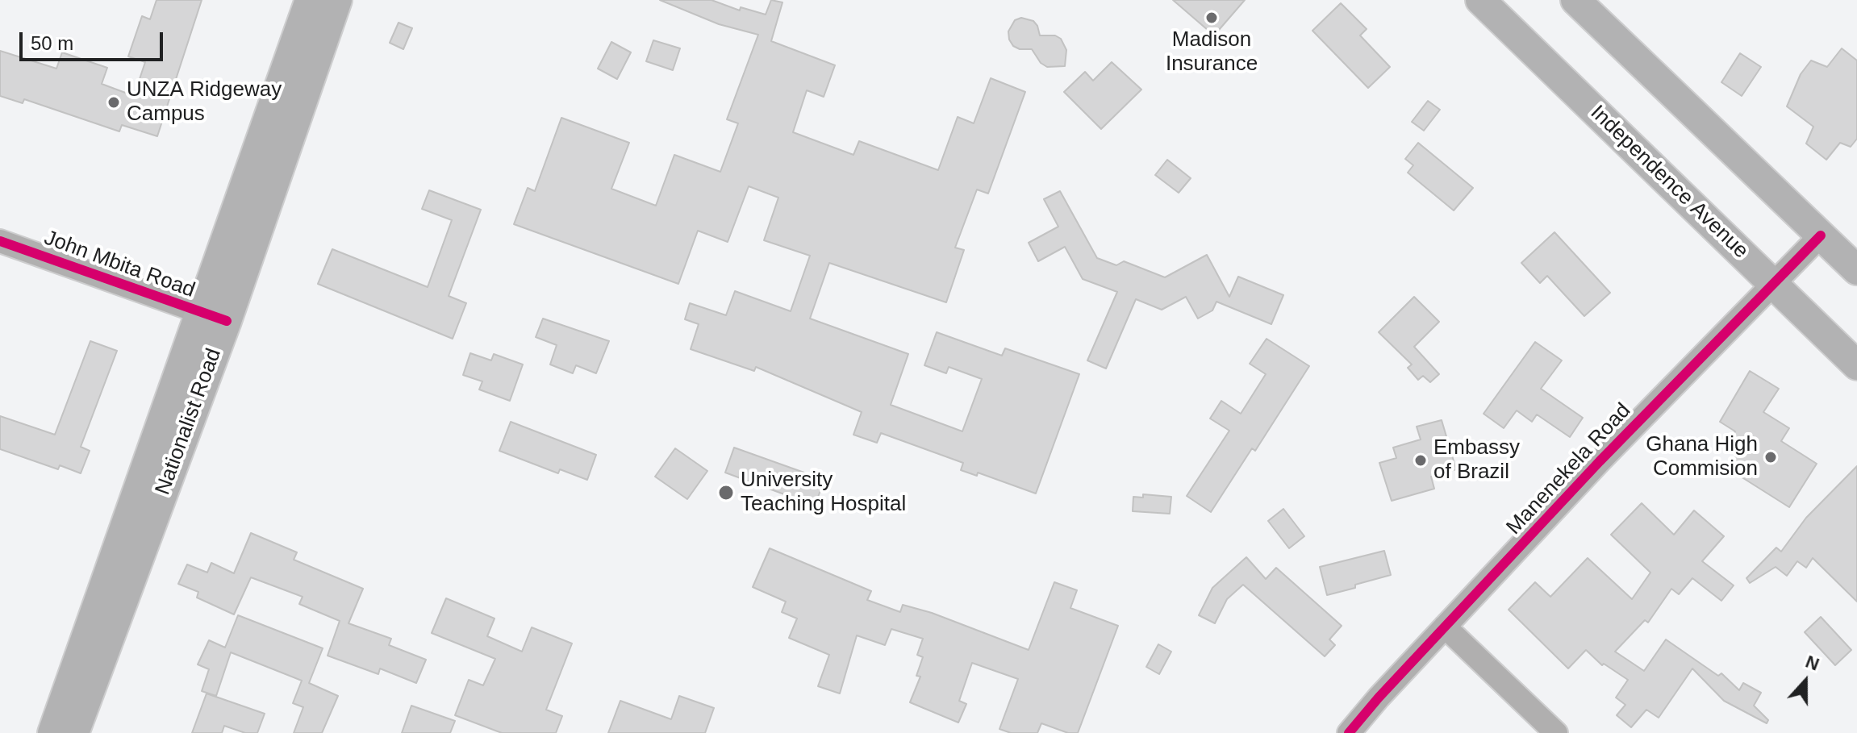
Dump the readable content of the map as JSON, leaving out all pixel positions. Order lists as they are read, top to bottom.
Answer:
{
  "streets": {
    "main road": ["Independence Avenue", "Nationalist Road"],
    "street": ["John Mbita Road", "Manenekela Road"]
  },
  "crossings": [
    ["Independence Avenue", "Manenekela Road"],
    ["John Mbita Road", "Nationalist Road"]
  ],
  "places": [
    "Madison Insurance",
    "UNZA Ridgeway Campus",
    "Ghana High Commision",
    "Embassy of Brazil",
    "University Teaching Hospital"
  ],
  "scale_bar": "50 m",
  "north": "top"
}
